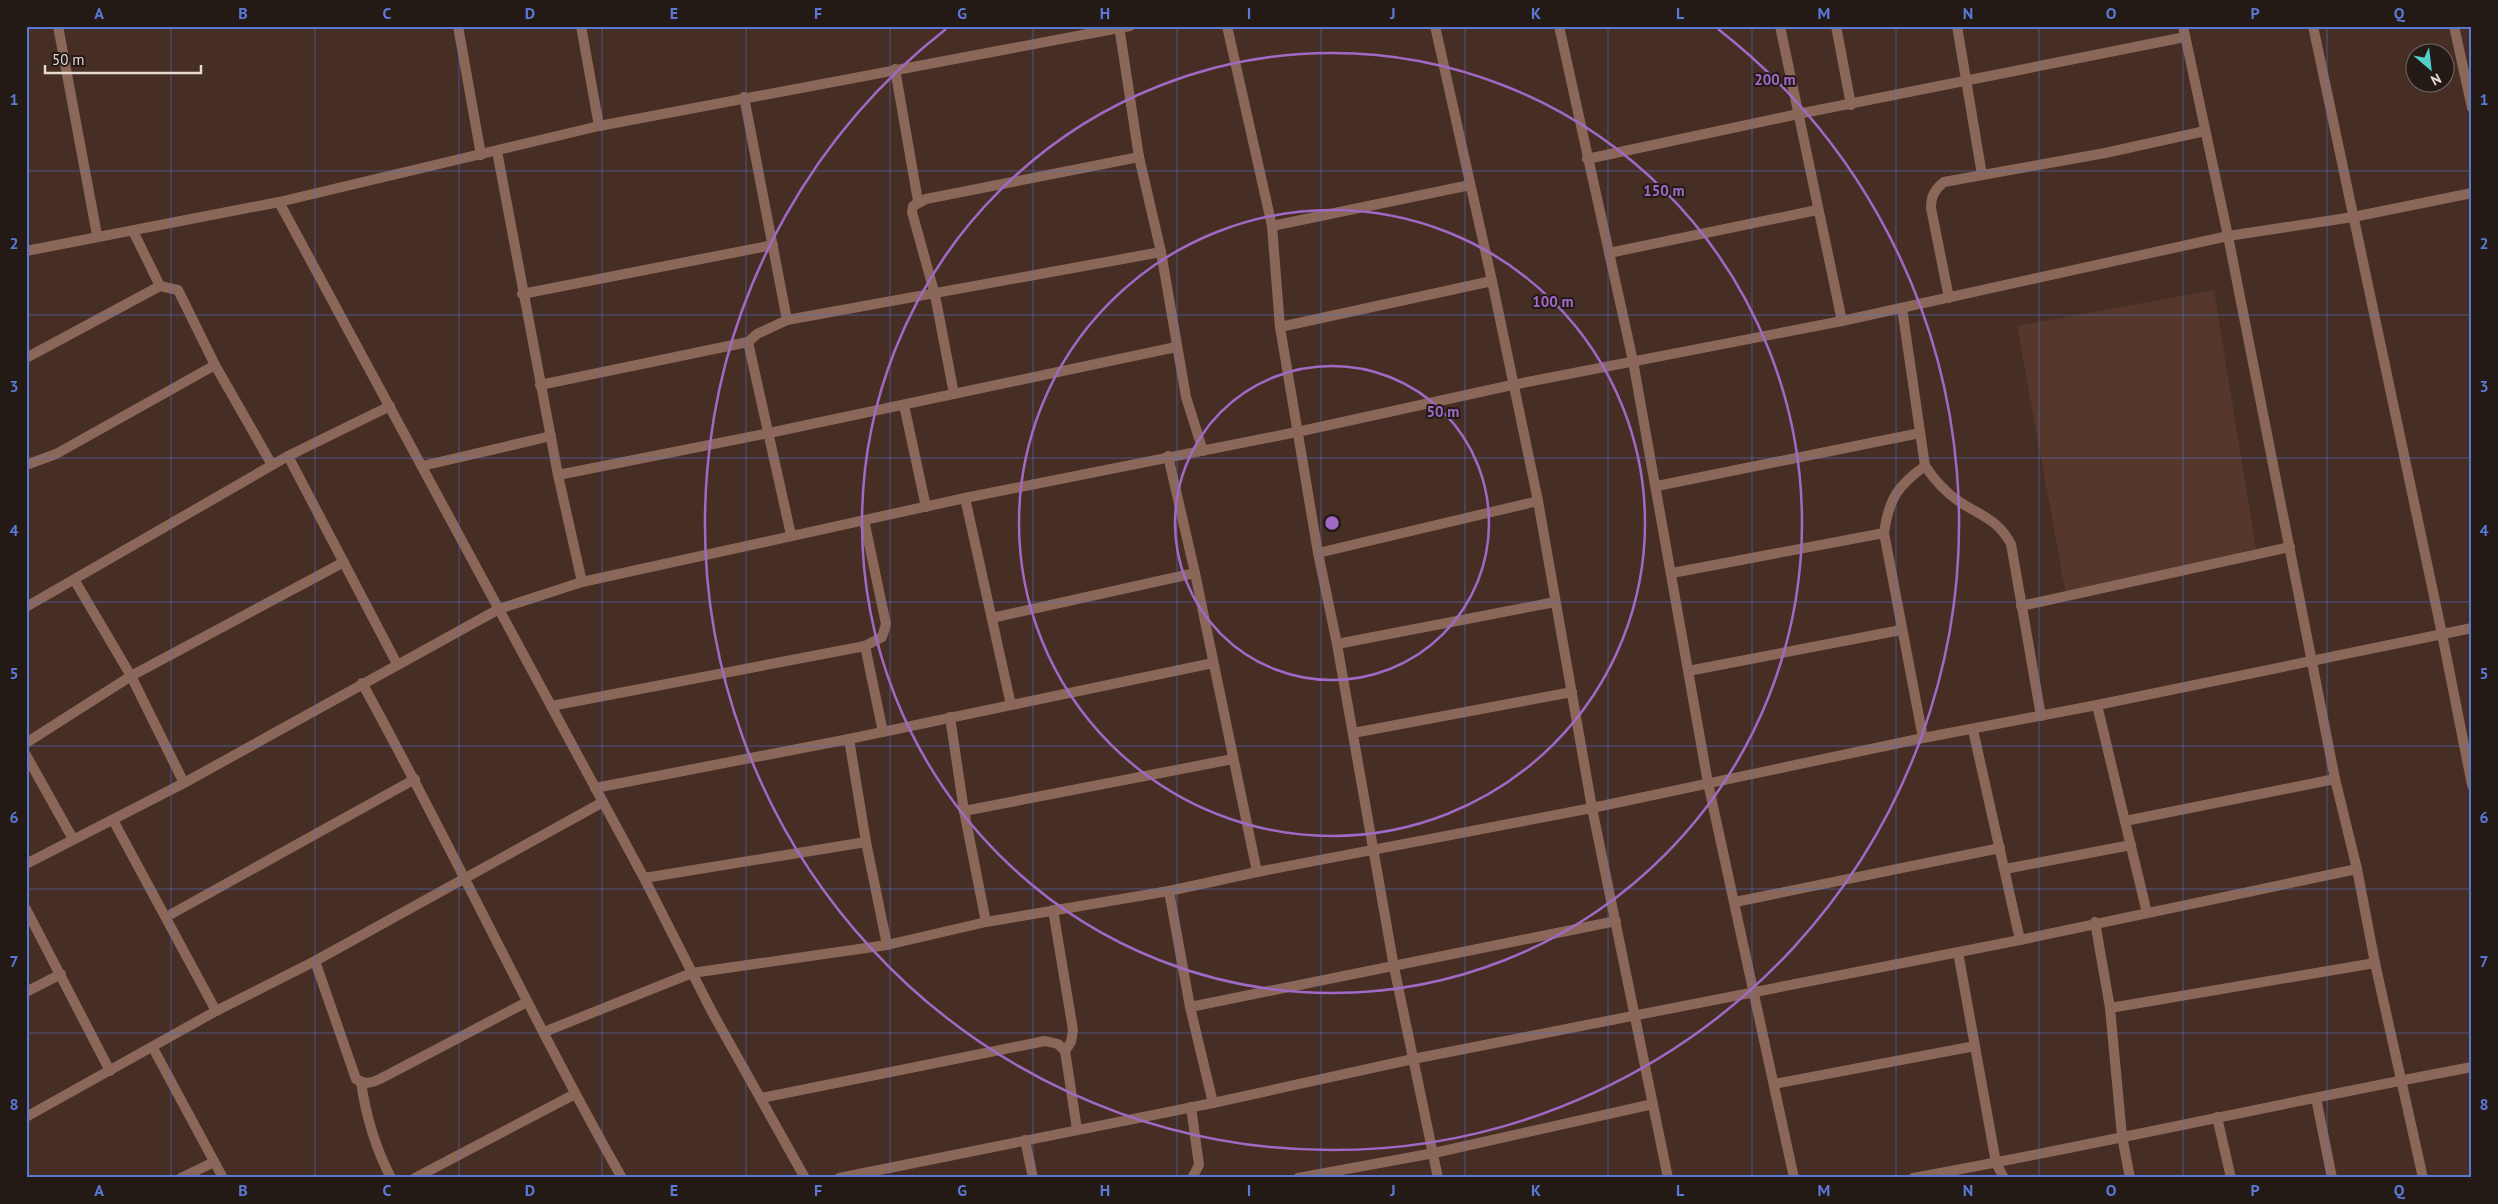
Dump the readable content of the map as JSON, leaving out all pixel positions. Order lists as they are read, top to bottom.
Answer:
{
  "scale_bar": "50 m",
  "north": "bottom right",
  "grid": {
    "columns": [
      "A",
      "B",
      "C",
      "D",
      "E",
      "F",
      "G",
      "H",
      "I",
      "J",
      "K",
      "L",
      "M",
      "N",
      "O",
      "P",
      "Q"
    ],
    "rows": [
      "1",
      "2",
      "3",
      "4",
      "5",
      "6",
      "7",
      "8"
    ]
  },
  "rings": [
    "200 m",
    "150 m",
    "100 m",
    "50 m"
  ]
}
